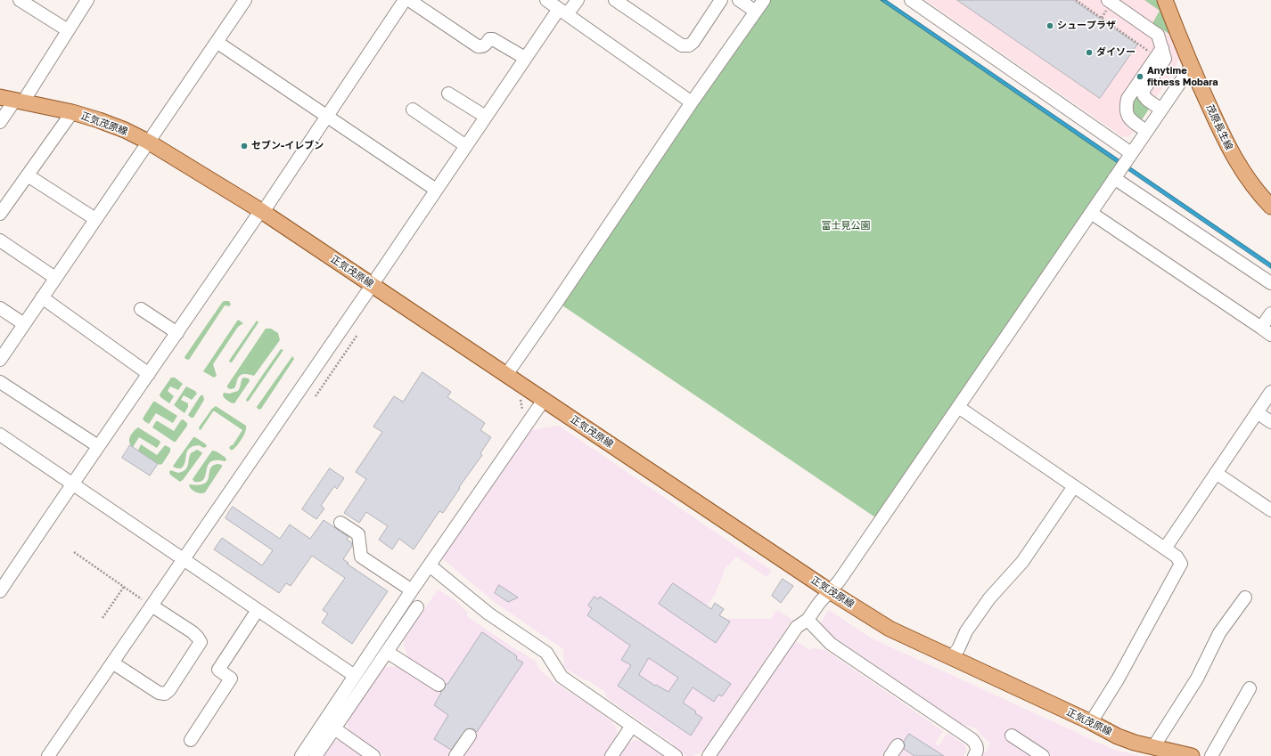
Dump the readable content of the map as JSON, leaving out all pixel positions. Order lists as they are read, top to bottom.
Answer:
{
  "streets": {
    "main road": ["正気茂原線", "茂原長生線"]
  },
  "parks": ["富士見公園"],
  "places": [
    "シュープラザ",
    "ダイソー",
    "Anytime fitness Mobara",
    "セブン-イレブン"
  ]
}
